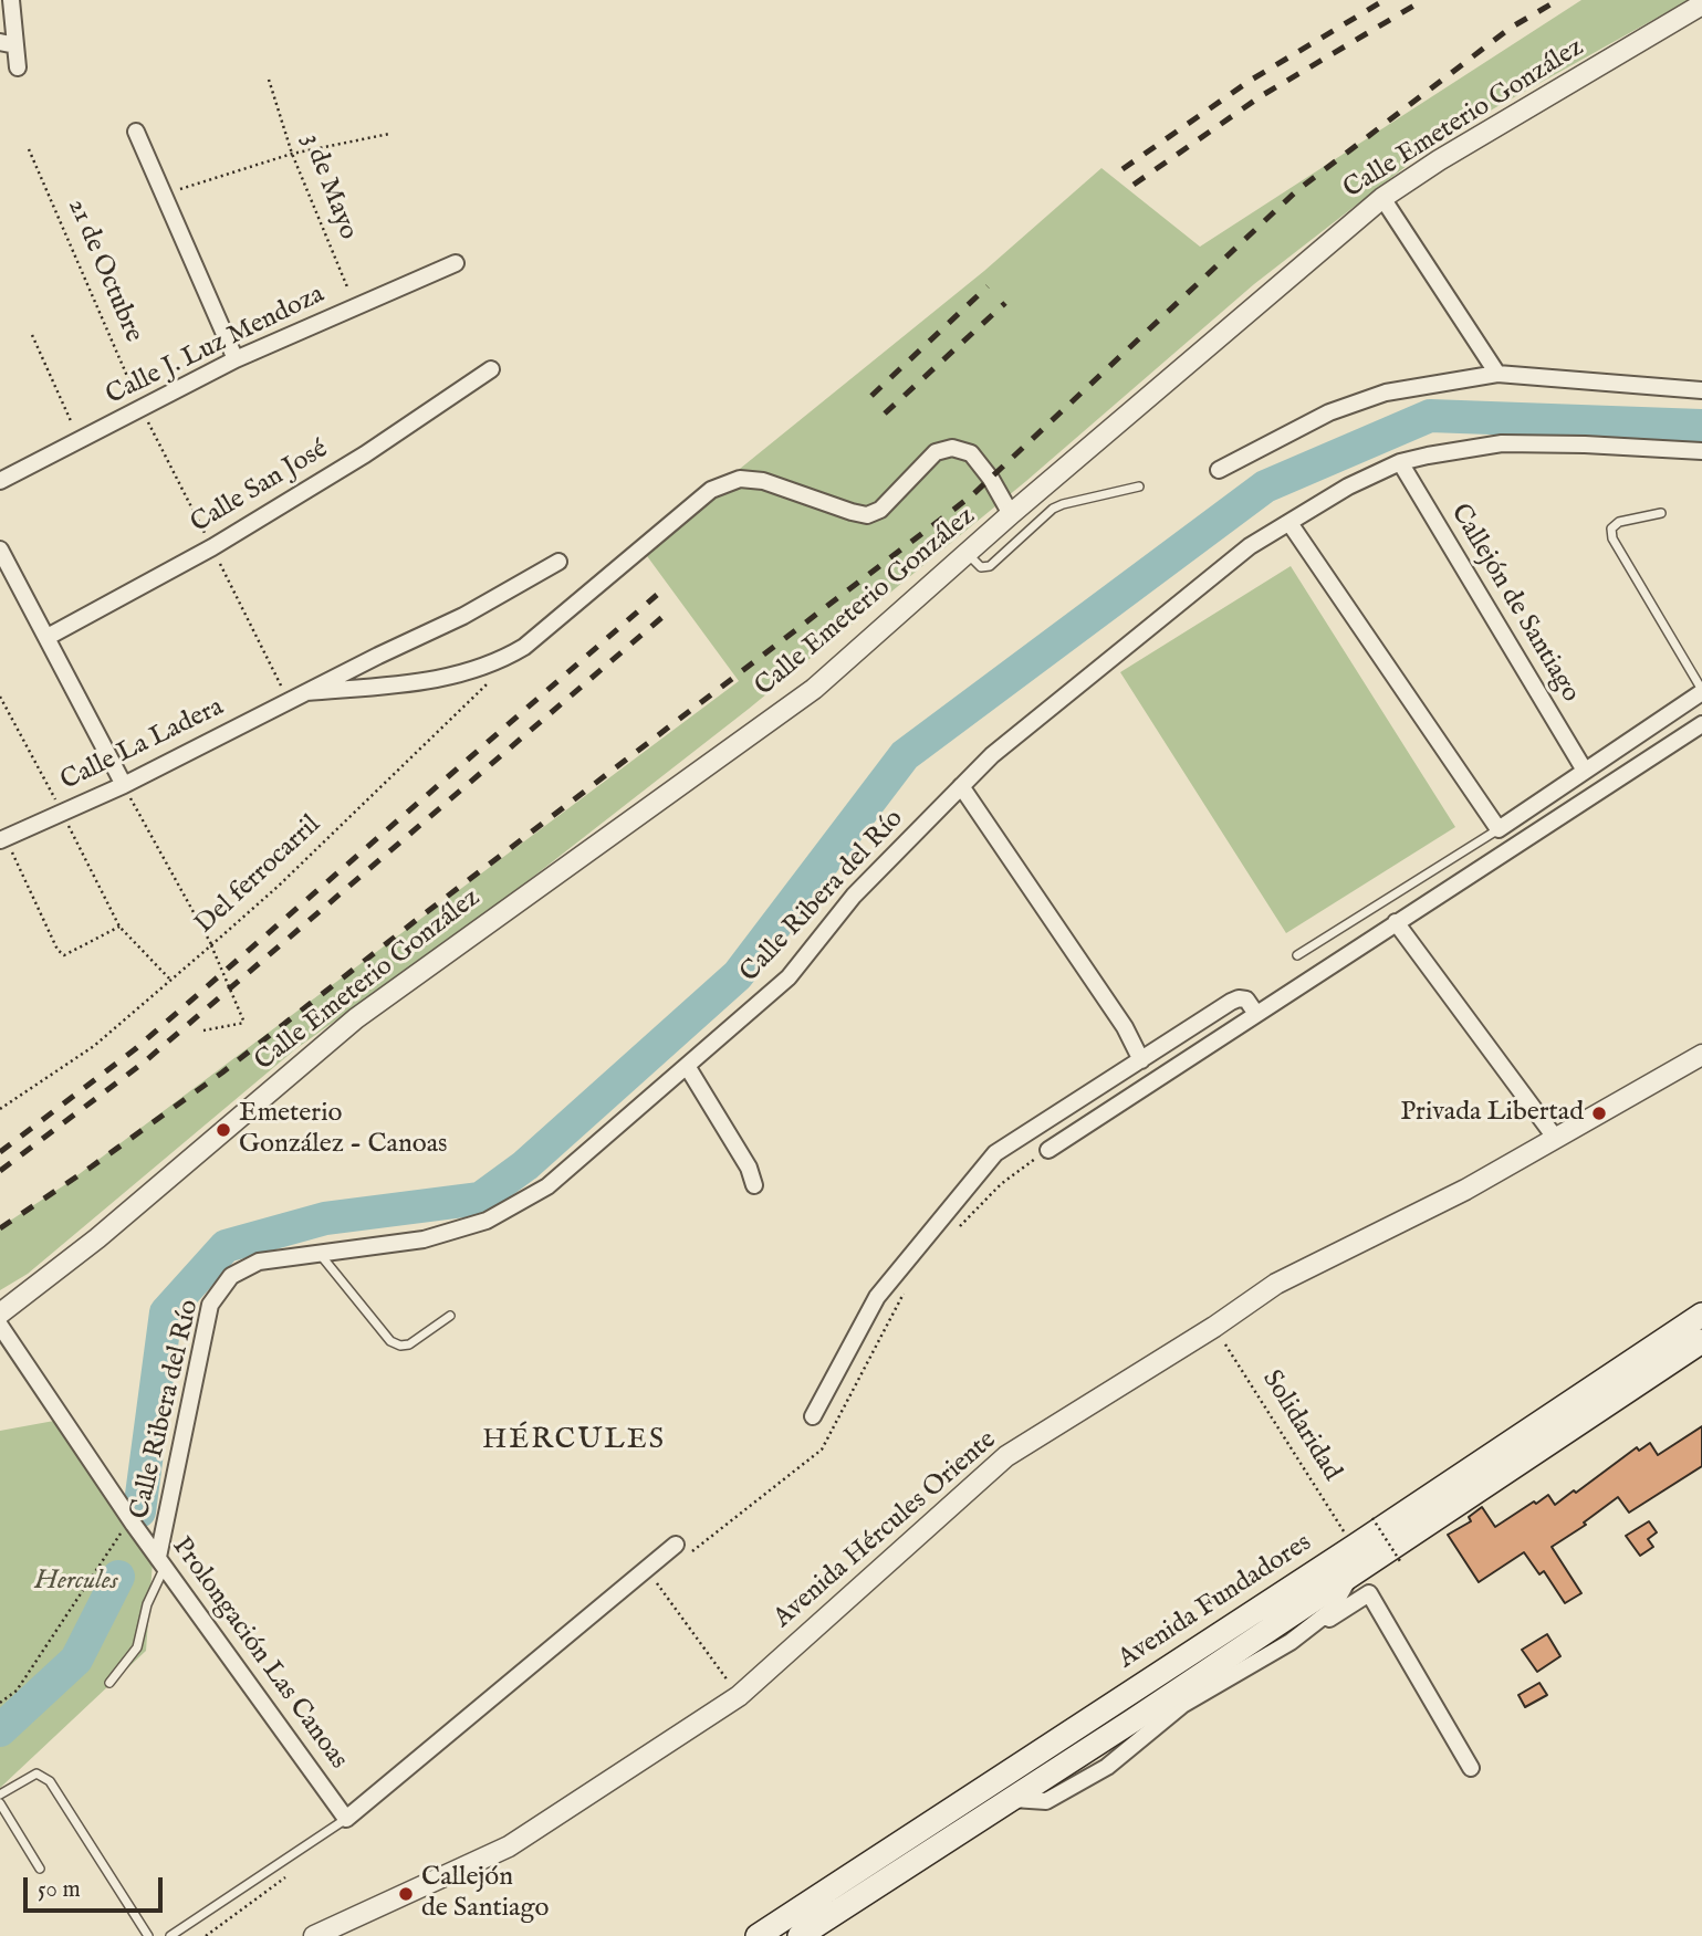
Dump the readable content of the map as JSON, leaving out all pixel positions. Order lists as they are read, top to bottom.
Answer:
{
  "streets": {
    "main road": ["Avenida Fundadores"],
    "street": [
      "Calle Emeterio González",
      "Calle J. Luz Mendoza",
      "Calle San José",
      "Callejón de Santiago",
      "Calle La Ladera",
      "Calle Ribera del Río",
      "Avenida Hércules Oriente",
      "Prolongación Las Canoas"
    ],
    "path": [
      "3 de Mayo",
      "21 de Octubre",
      "Del ferrocarril",
      "Solidaridad"
    ]
  },
  "crossings": [
    ["Calle Emeterio González", "Calle La Ladera"],
    ["3 de Mayo", "Calle J. Luz Mendoza"],
    ["21 de Octubre", "Calle J. Luz Mendoza"],
    ["Callejón de Santiago", "Calle Ribera del Río"],
    ["Calle Ribera del Río", "Prolongación Las Canoas"],
    ["Solidaridad", "Avenida Hércules Oriente"],
    ["Solidaridad", "Avenida Fundadores"]
  ],
  "districts": ["HÉRCULES"],
  "parks": ["Hercules"],
  "places": ["Privada Libertad", "Emeterio González - Canoas", "Callejón de Santiago"],
  "scale_bar": "50 m"
}
